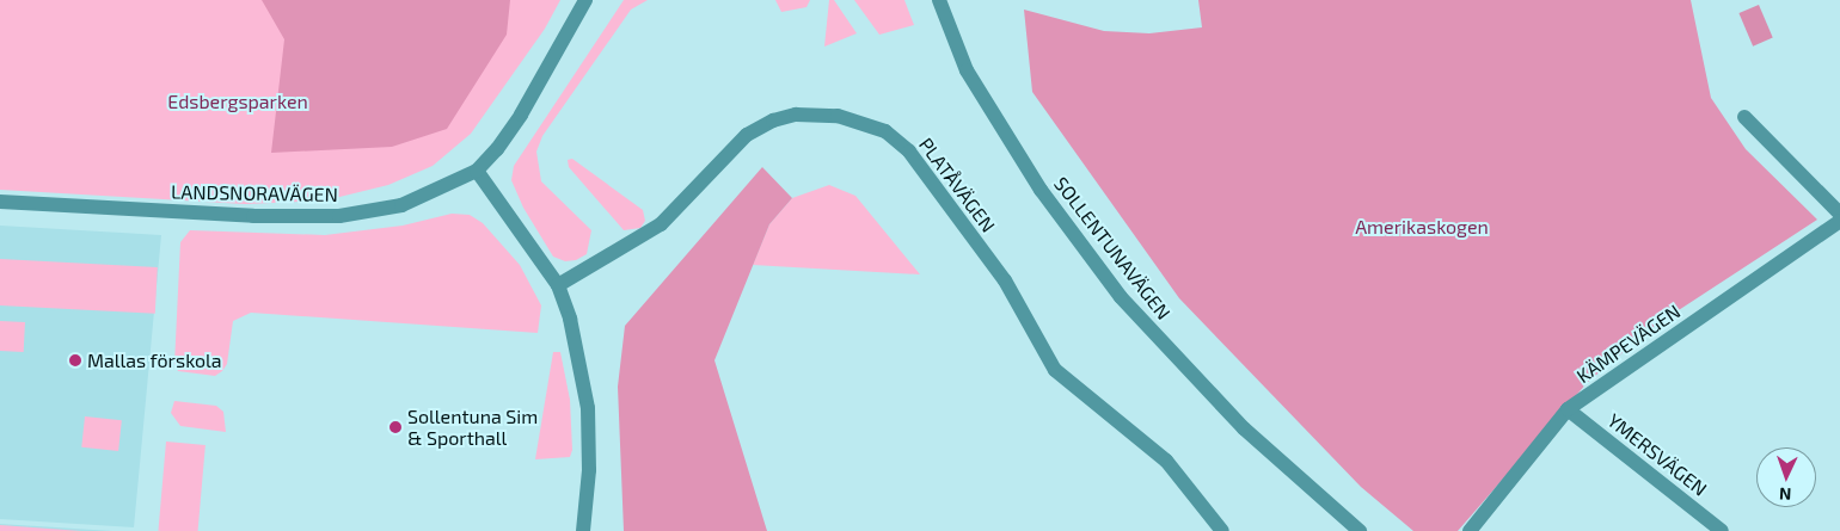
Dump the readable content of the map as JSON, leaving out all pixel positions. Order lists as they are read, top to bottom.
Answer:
{
  "streets": {
    "street": [
      "PLATÅVÄGEN",
      "LANDSNORAVÄGEN",
      "SOLLENTUNAVÄGEN",
      "KÄMPEVÄGEN",
      "YMERSVÄGEN"
    ]
  },
  "crossings": [
    ["KÄMPEVÄGEN", "YMERSVÄGEN"]
  ],
  "parks": ["Edsbergsparken", "Amerikaskogen"],
  "places": ["Mallas förskola", "Sollentuna Sim & Sporthall"],
  "north": "bottom"
}
